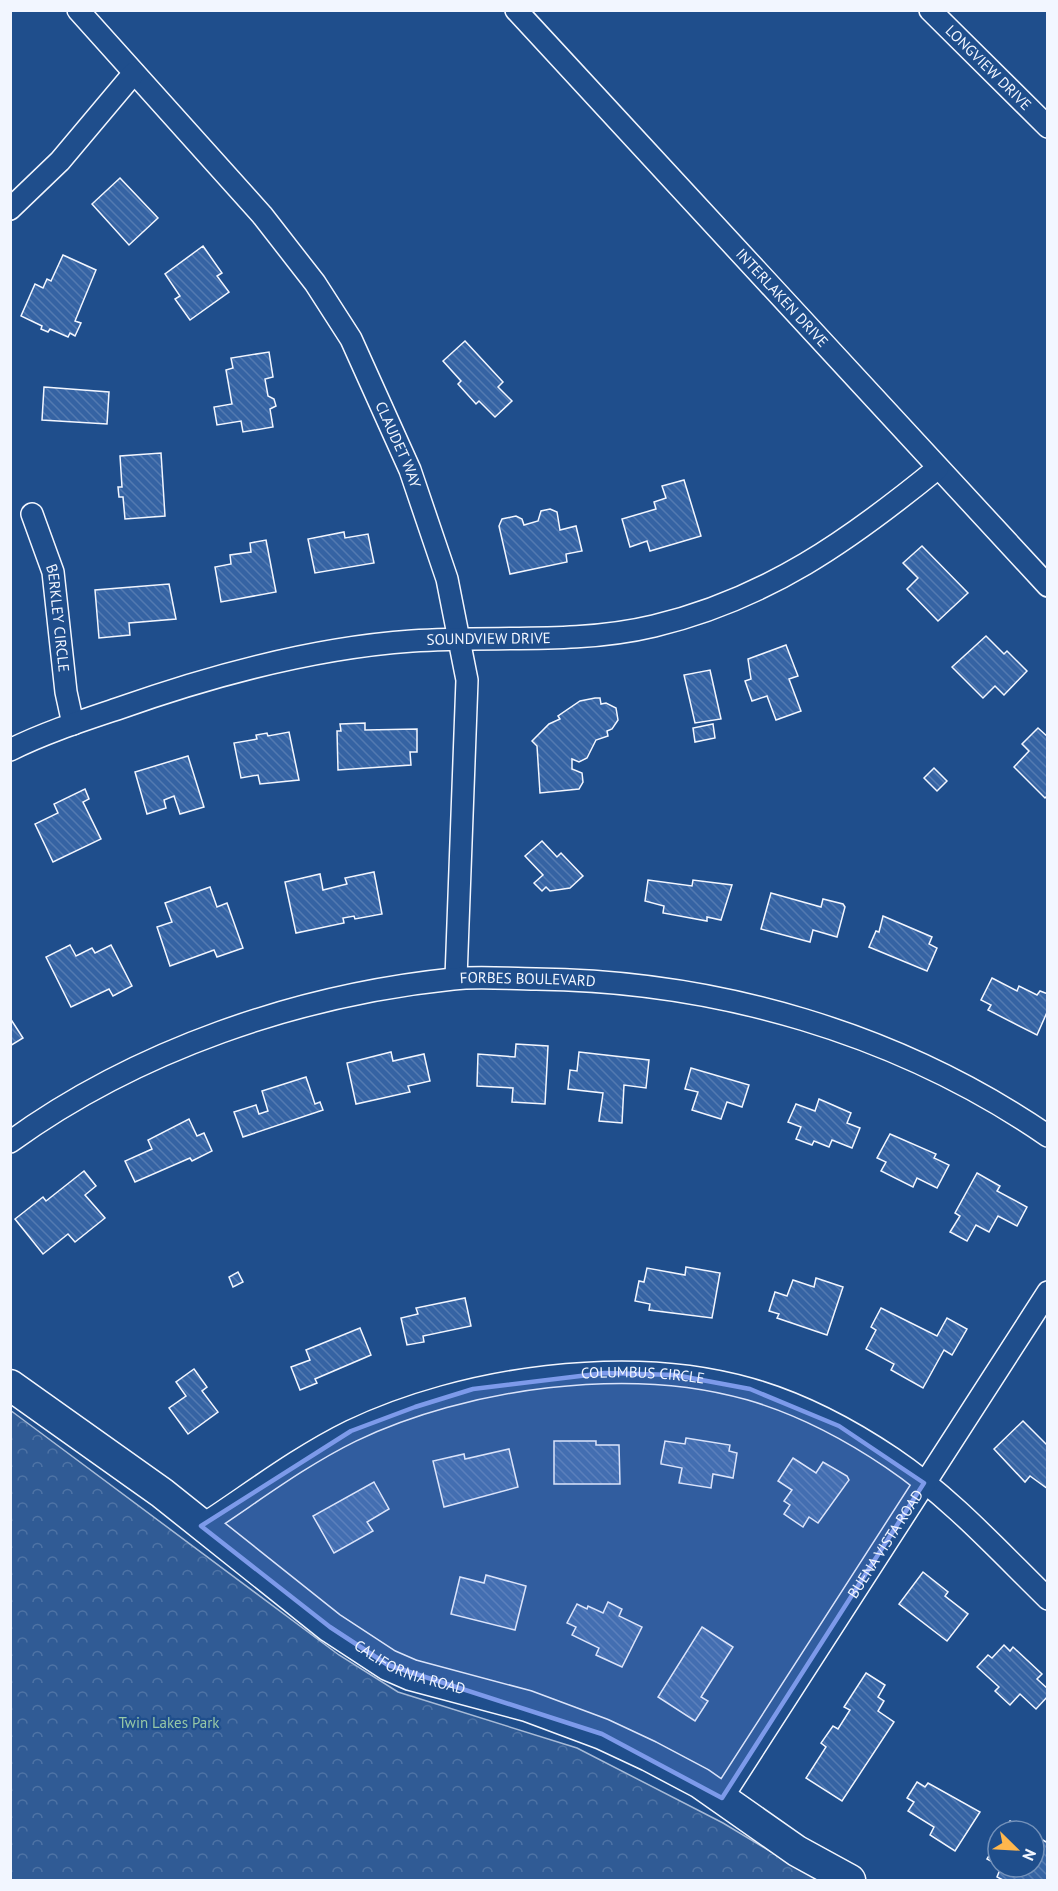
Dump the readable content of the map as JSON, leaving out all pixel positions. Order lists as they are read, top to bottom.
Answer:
{
  "streets": {
    "main road": ["CALIFORNIA ROAD"],
    "street": [
      "LONGVIEW DRIVE",
      "INTERLAKEN DRIVE",
      "CLAUDET WAY",
      "BERKLEY CIRCLE",
      "SOUNDVIEW DRIVE",
      "FORBES BOULEVARD",
      "COLUMBUS CIRCLE",
      "BUENA VISTA ROAD"
    ]
  },
  "crossings": [
    ["INTERLAKEN DRIVE", "SOUNDVIEW DRIVE"],
    ["CLAUDET WAY", "SOUNDVIEW DRIVE"],
    ["CLAUDET WAY", "FORBES BOULEVARD"],
    ["BERKLEY CIRCLE", "SOUNDVIEW DRIVE"],
    ["COLUMBUS CIRCLE", "BUENA VISTA ROAD"],
    ["COLUMBUS CIRCLE", "CALIFORNIA ROAD"],
    ["BUENA VISTA ROAD", "CALIFORNIA ROAD"]
  ],
  "parks": ["Twin Lakes Park"],
  "north": "bottom right"
}
